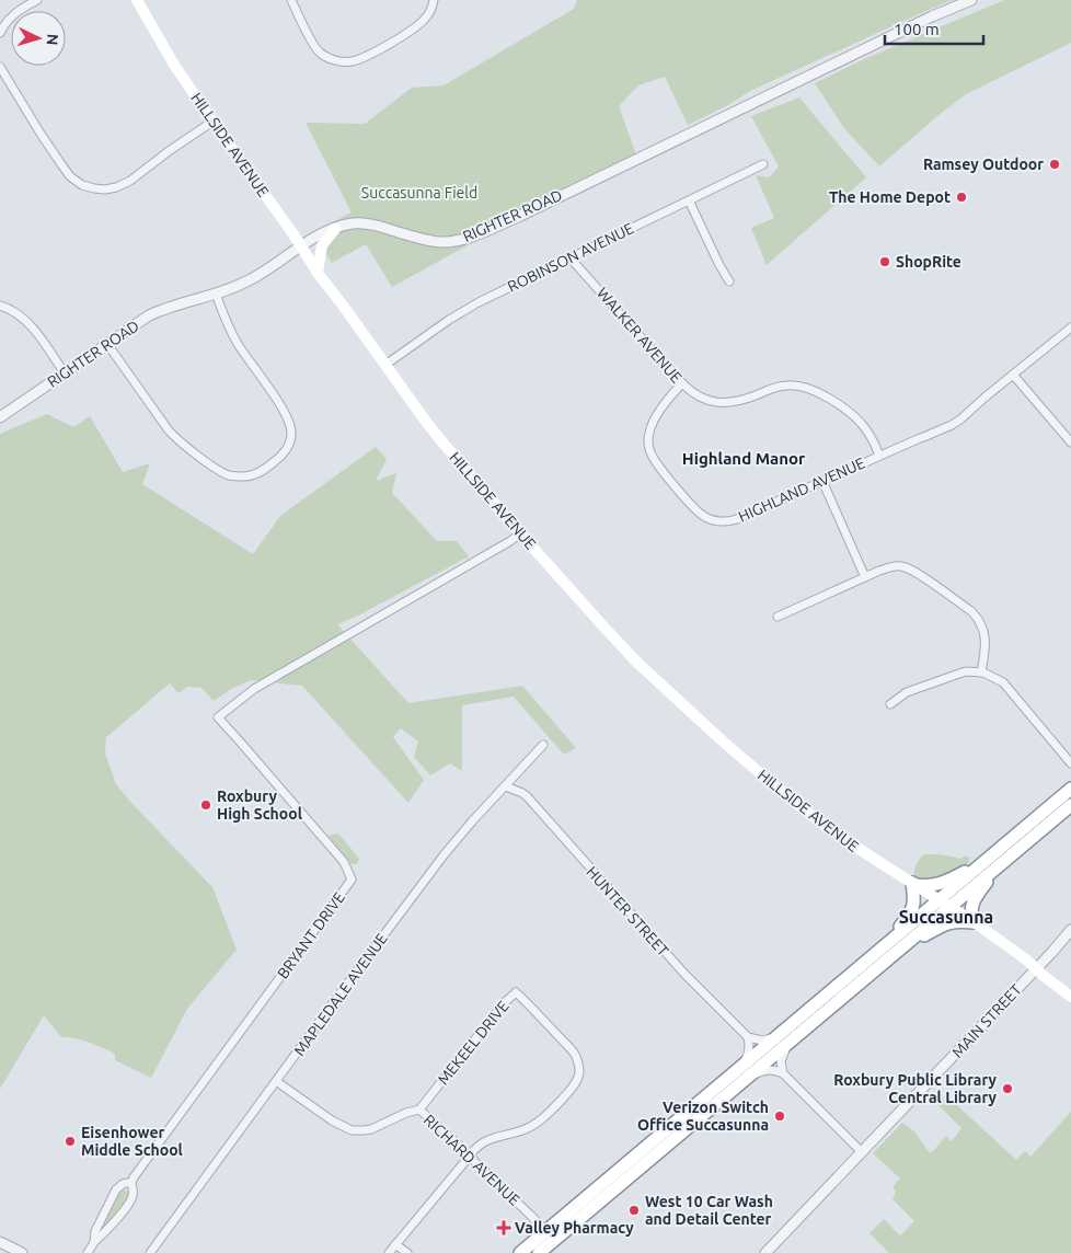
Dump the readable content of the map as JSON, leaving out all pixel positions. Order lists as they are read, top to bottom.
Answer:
{
  "streets": {
    "main road": ["HILLSIDE AVENUE"],
    "street": [
      "RIGHTER ROAD",
      "ROBINSON AVENUE",
      "WALKER AVENUE",
      "HIGHLAND AVENUE",
      "HUNTER STREET",
      "BRYANT DRIVE",
      "MAPLEDALE AVENUE",
      "MAIN STREET",
      "MEKEEL DRIVE",
      "RICHARD AVENUE"
    ]
  },
  "crossings": [
    ["HILLSIDE AVENUE", "RIGHTER ROAD"],
    ["HILLSIDE AVENUE", "ROBINSON AVENUE"],
    ["HILLSIDE AVENUE", "BRYANT DRIVE"],
    ["HILLSIDE AVENUE", "MAIN STREET"],
    ["ROBINSON AVENUE", "WALKER AVENUE"],
    ["WALKER AVENUE", "HIGHLAND AVENUE"],
    ["HUNTER STREET", "MAPLEDALE AVENUE"],
    ["MAPLEDALE AVENUE", "RICHARD AVENUE"],
    ["MEKEEL DRIVE", "RICHARD AVENUE"]
  ],
  "districts": ["Highland Manor", "Succasunna"],
  "parks": ["Succasunna Field"],
  "places": {
    "other": [
      "Ramsey Outdoor",
      "The Home Depot",
      "ShopRite",
      "Roxbury High School",
      "Roxbury Public Library Central Library",
      "Verizon Switch Office Succasunna",
      "Eisenhower Middle School",
      "West 10 Car Wash and Detail Center"
    ],
    "health": ["Valley Pharmacy"]
  },
  "scale_bar": "100 m",
  "north": "right"
}
